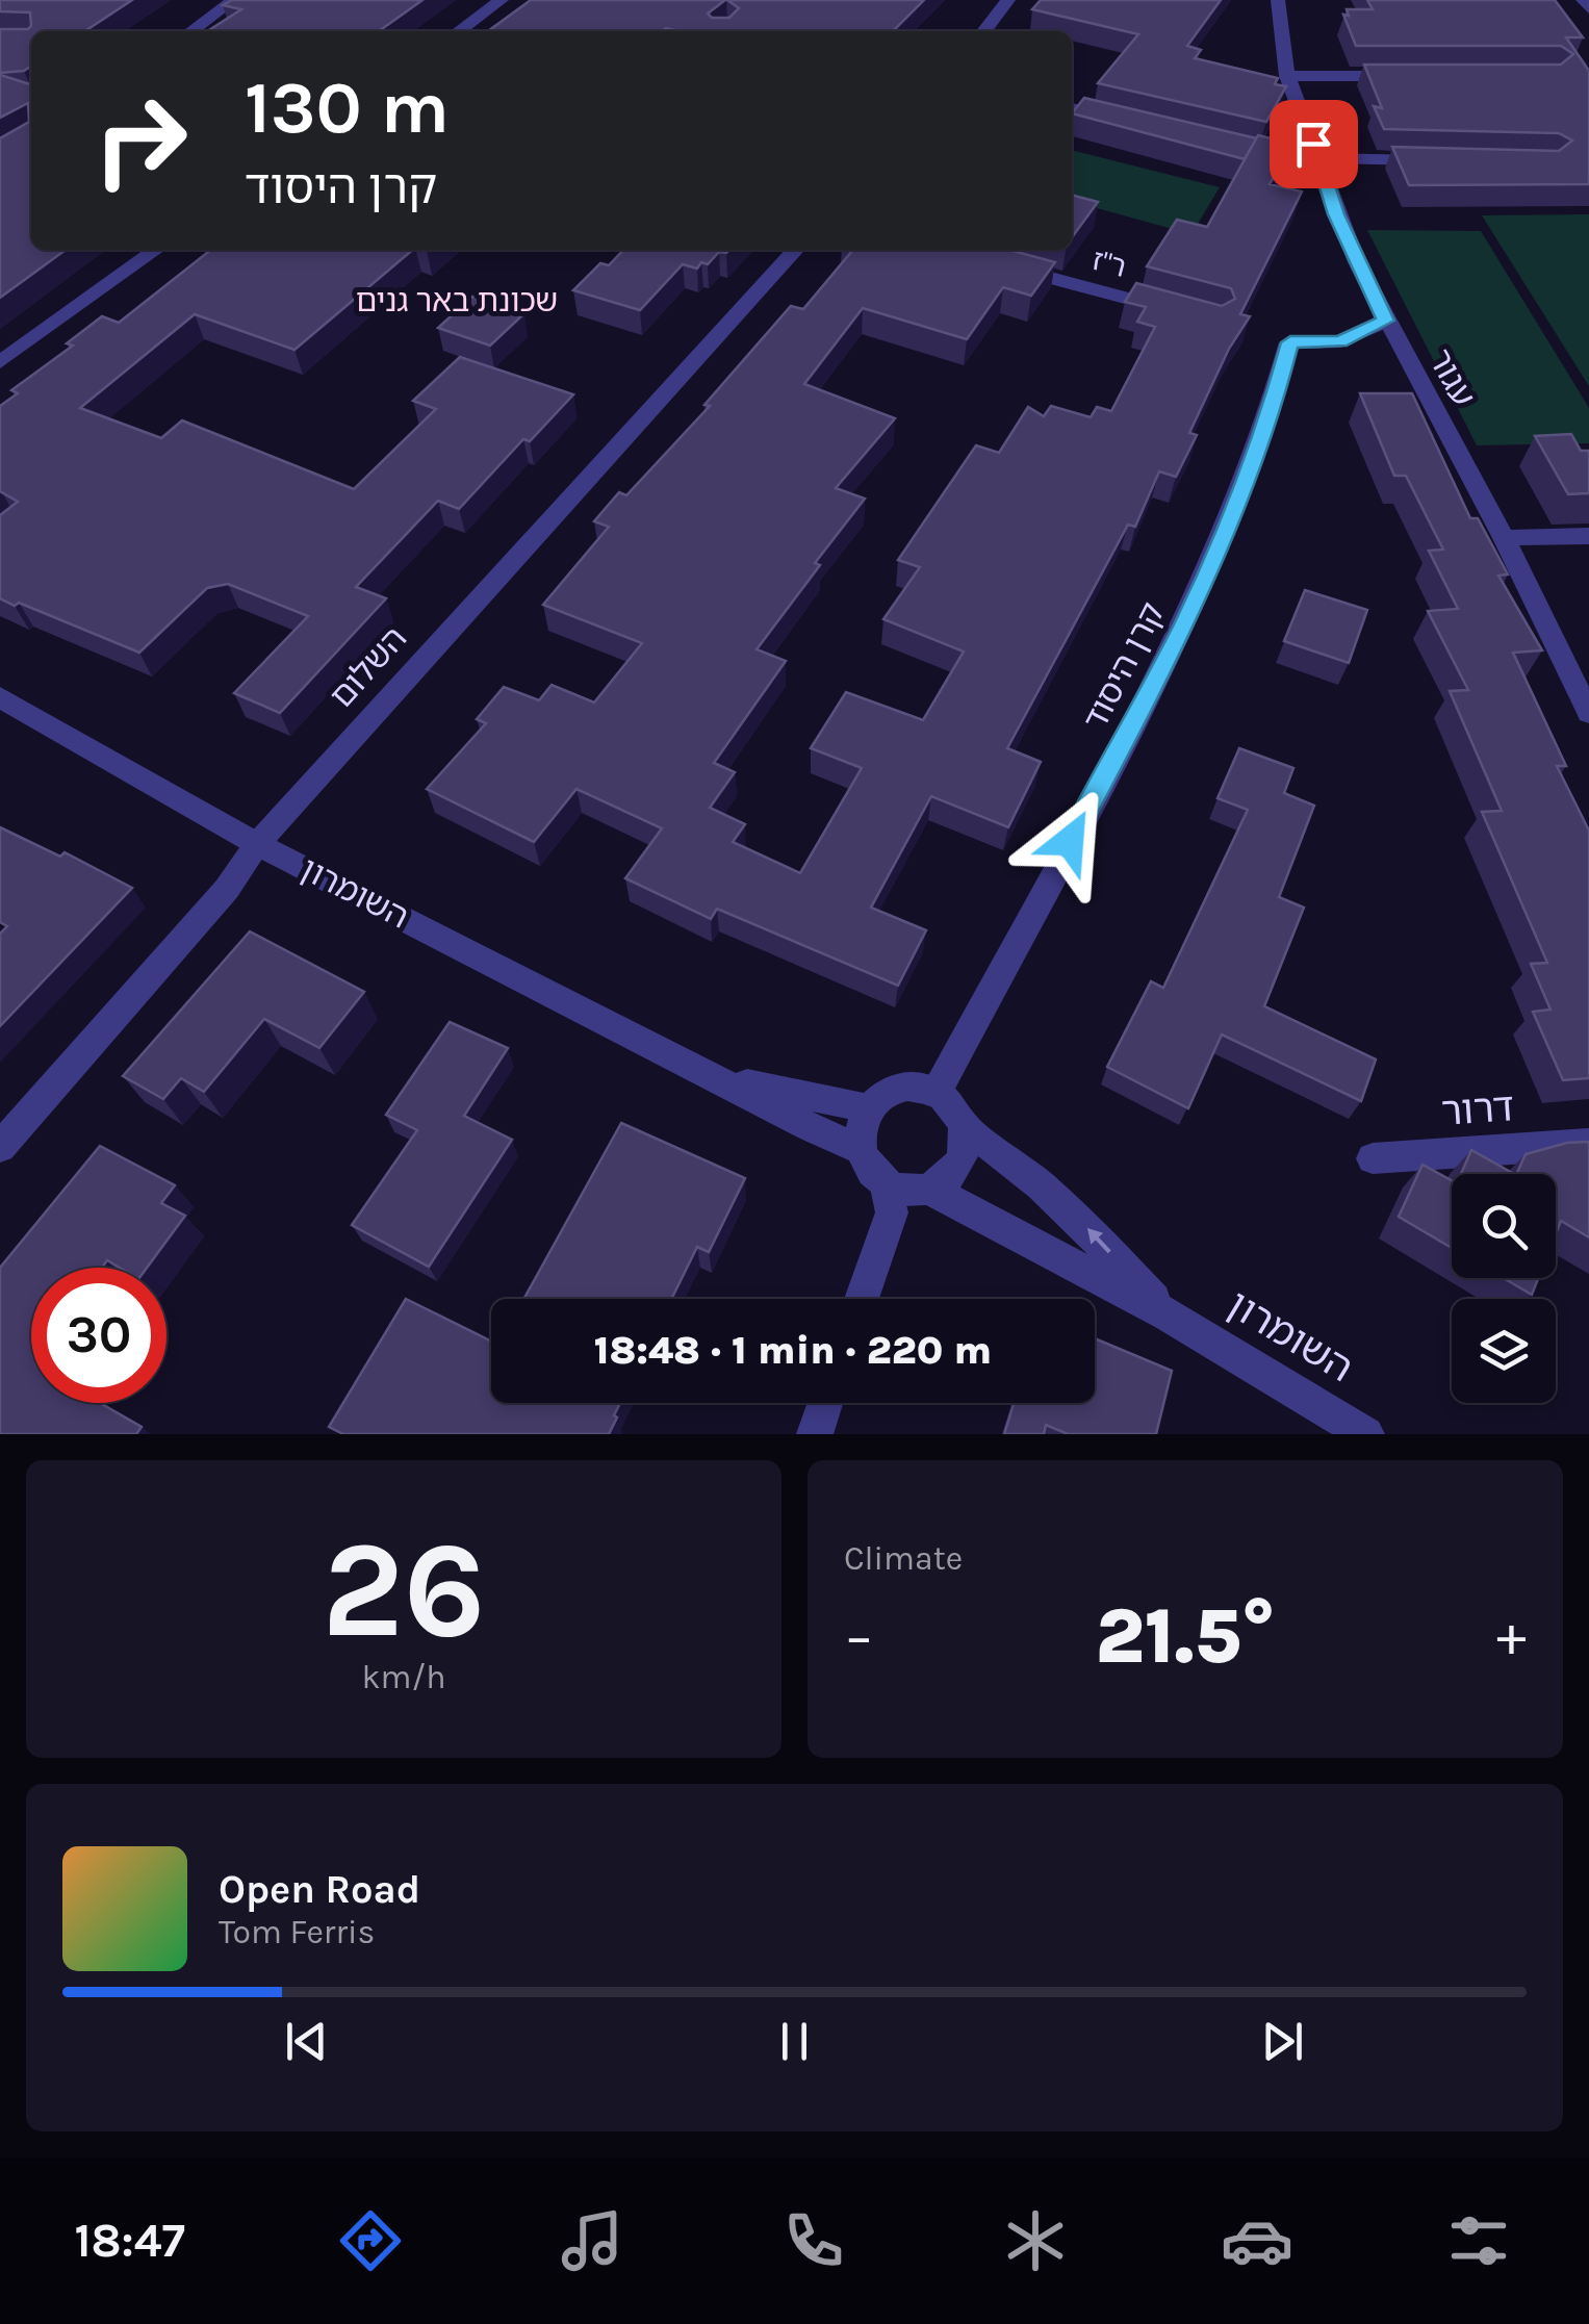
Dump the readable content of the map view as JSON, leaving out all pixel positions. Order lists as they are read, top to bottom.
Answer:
{
  "streets": {
    "street": [
      "ר\"ז",
      "עגור",
      "קרן היסוד",
      "השלום",
      "השומרון",
      "דרור"
    ]
  },
  "crossings": [
    ["עגור", "קרן היסוד"],
    ["קרן היסוד", "השומרון"],
    ["השלום", "השומרון"]
  ],
  "districts": ["שכונת באר גנים"],
  "page": {
    "turn": ["130 m", "קרן היסוד"],
    "limit": "30",
    "trip": "18:48 · 1 min · 220 m",
    "tile": [
      ["26", "km/h"],
      "Climate"
    ],
    "heat": ["−", "21.5°", "+"],
    "song": ["Open Road", "Tom Ferris"],
    "tabs": "18:47"
  }
}
